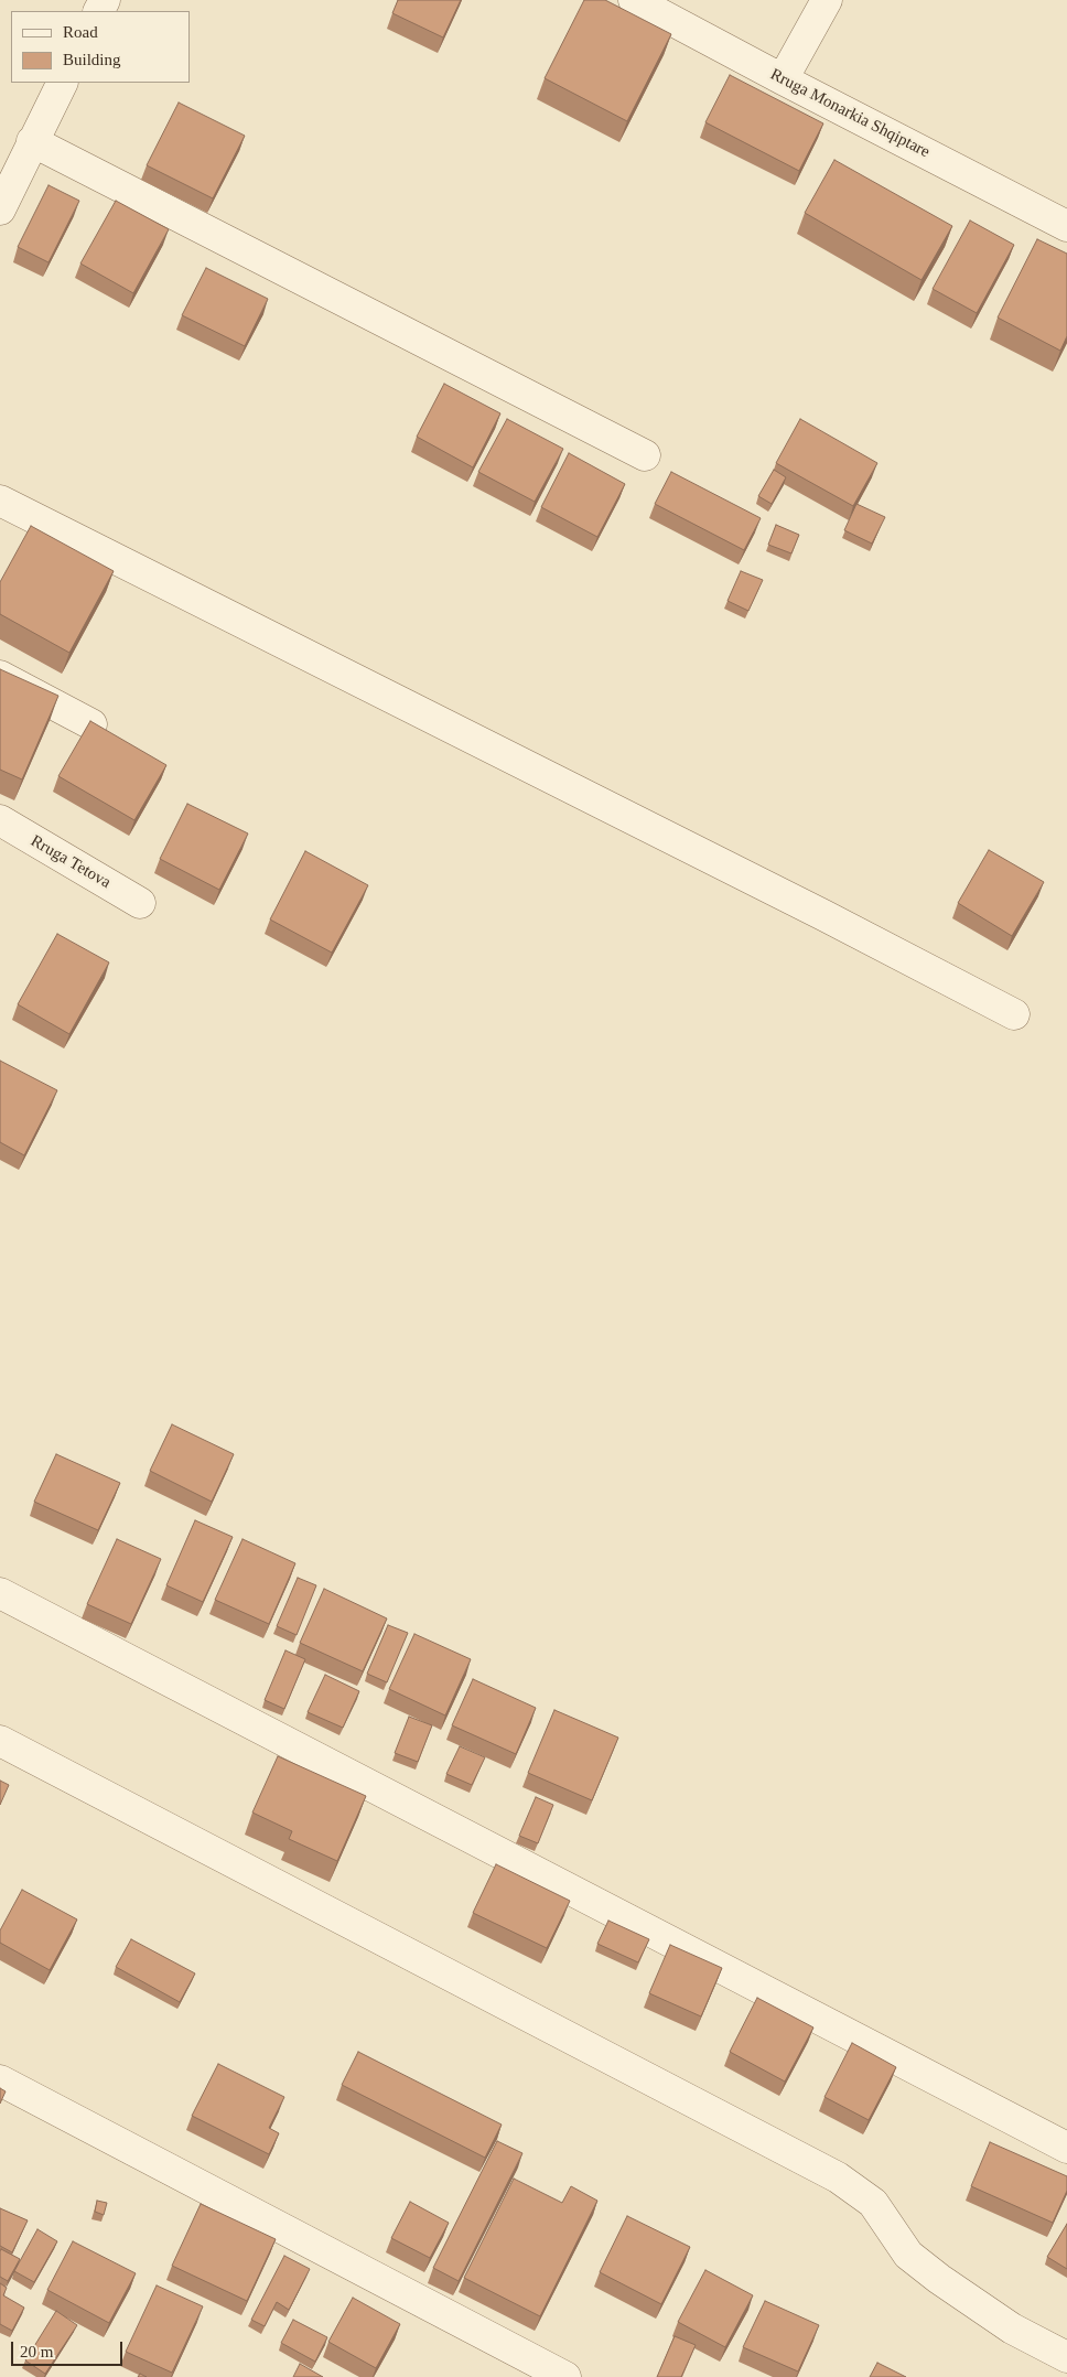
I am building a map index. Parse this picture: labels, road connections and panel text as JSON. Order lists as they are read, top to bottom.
{
  "streets": {
    "street": ["Rruga Monarkia Shqiptare", "Rruga Tetova"]
  },
  "legend": ["Road", "Building"],
  "scale_bar": "20 m"
}
